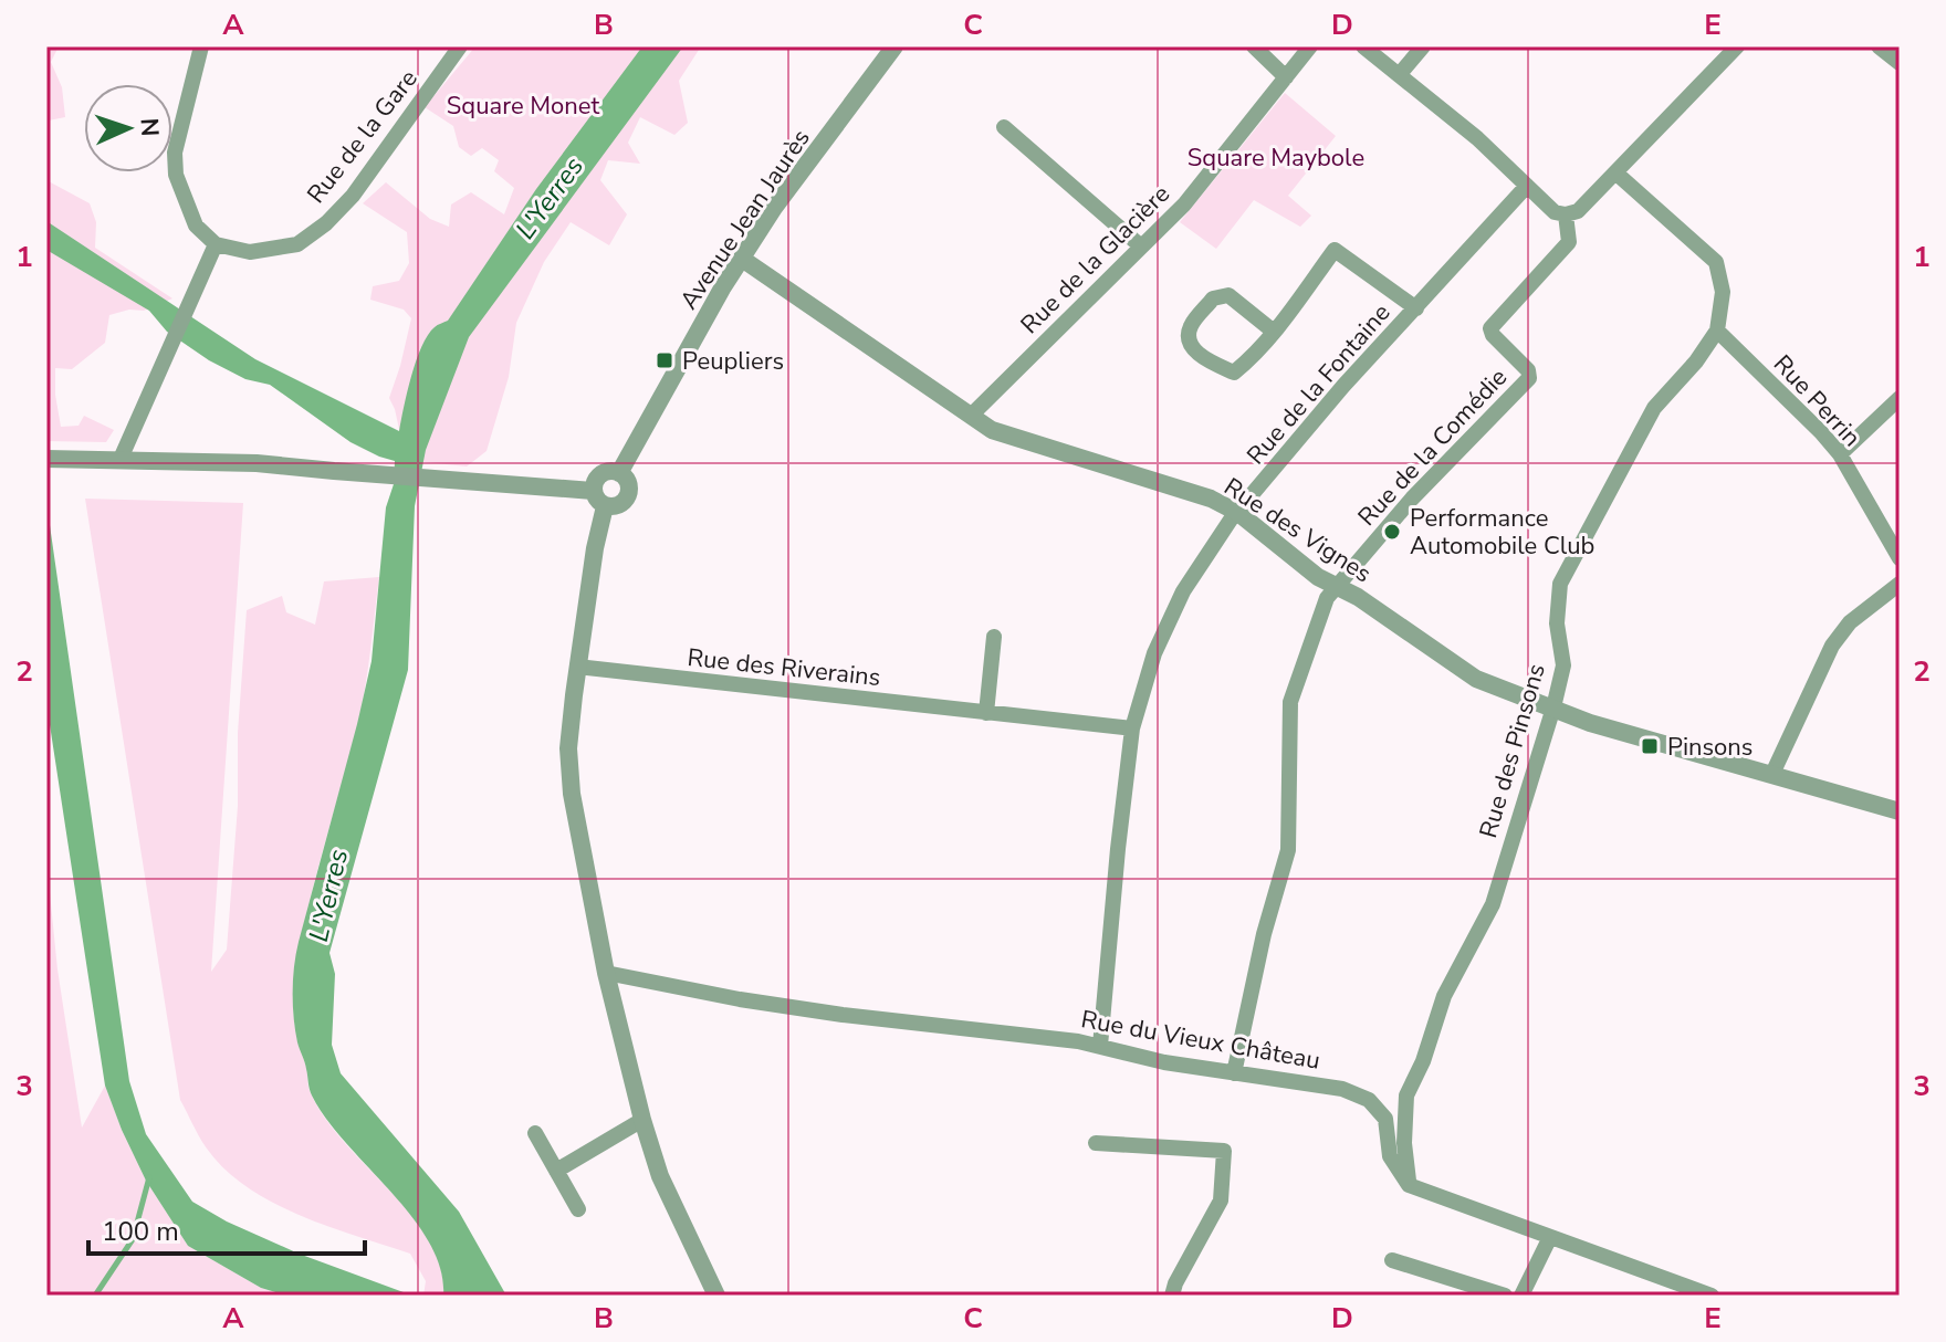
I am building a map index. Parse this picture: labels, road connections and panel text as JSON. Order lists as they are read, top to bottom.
{
  "streets": {
    "street": [
      "Rue de la Gare",
      "Avenue Jean Jaurès",
      "Rue de la Glacière",
      "Rue de la Fontaine",
      "Rue Perrin",
      "Rue de la Comédie",
      "Rue des Vignes",
      "Rue des Riverains",
      "Rue des Pinsons",
      "Rue du Vieux Château"
    ]
  },
  "crossings": [
    ["Avenue Jean Jaurès", "Rue des Vignes"],
    ["Rue de la Glacière", "Rue des Vignes"],
    ["Rue de la Fontaine", "Rue des Vignes"],
    ["Rue de la Fontaine", "Rue des Riverains"],
    ["Rue de la Fontaine", "Rue du Vieux Château"],
    ["Rue Perrin", "Rue des Pinsons"],
    ["Rue de la Comédie", "Rue des Vignes"],
    ["Rue des Vignes", "Rue des Pinsons"],
    ["Rue des Pinsons", "Rue du Vieux Château"]
  ],
  "water": ["L'Yerres"],
  "parks": ["Square Monet", "Square Maybole"],
  "places": {
    "transit": ["Peupliers", "Pinsons"],
    "other": ["Performance Automobile Club"]
  },
  "scale_bar": "100 m",
  "north": "right",
  "grid": {
    "columns": [
      "A",
      "B",
      "C",
      "D",
      "E"
    ],
    "rows": ["1", "2", "3"]
  }
}
